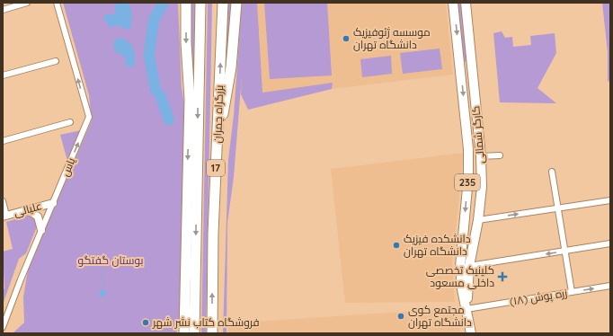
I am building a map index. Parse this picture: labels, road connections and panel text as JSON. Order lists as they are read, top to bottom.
{
  "streets": {
    "highway": ["بزرگراه چمران", "17"],
    "main road": ["کارگر شمالی", "235"],
    "street": ["یاس", "علیالی", "زره پوش (۱۸)"]
  },
  "crossings": [
    ["کارگر شمالی", "زره پوش (۱۸)"],
    ["یاس", "علیالی"]
  ],
  "one_way": ["یاس"],
  "parks": ["بوستان گفتگو"],
  "places": {
    "other": [
      "موسسه ژئوفیزیک دانشگاه تهران",
      "دانشکده فیزیک دانشگاه تهران",
      "مجتمع کوی دانشگاه تهران",
      "فروشگاه کتاب نشر شهر"
    ],
    "health": ["کلینیک تخصصی داخلی مسعود"]
  }
}
